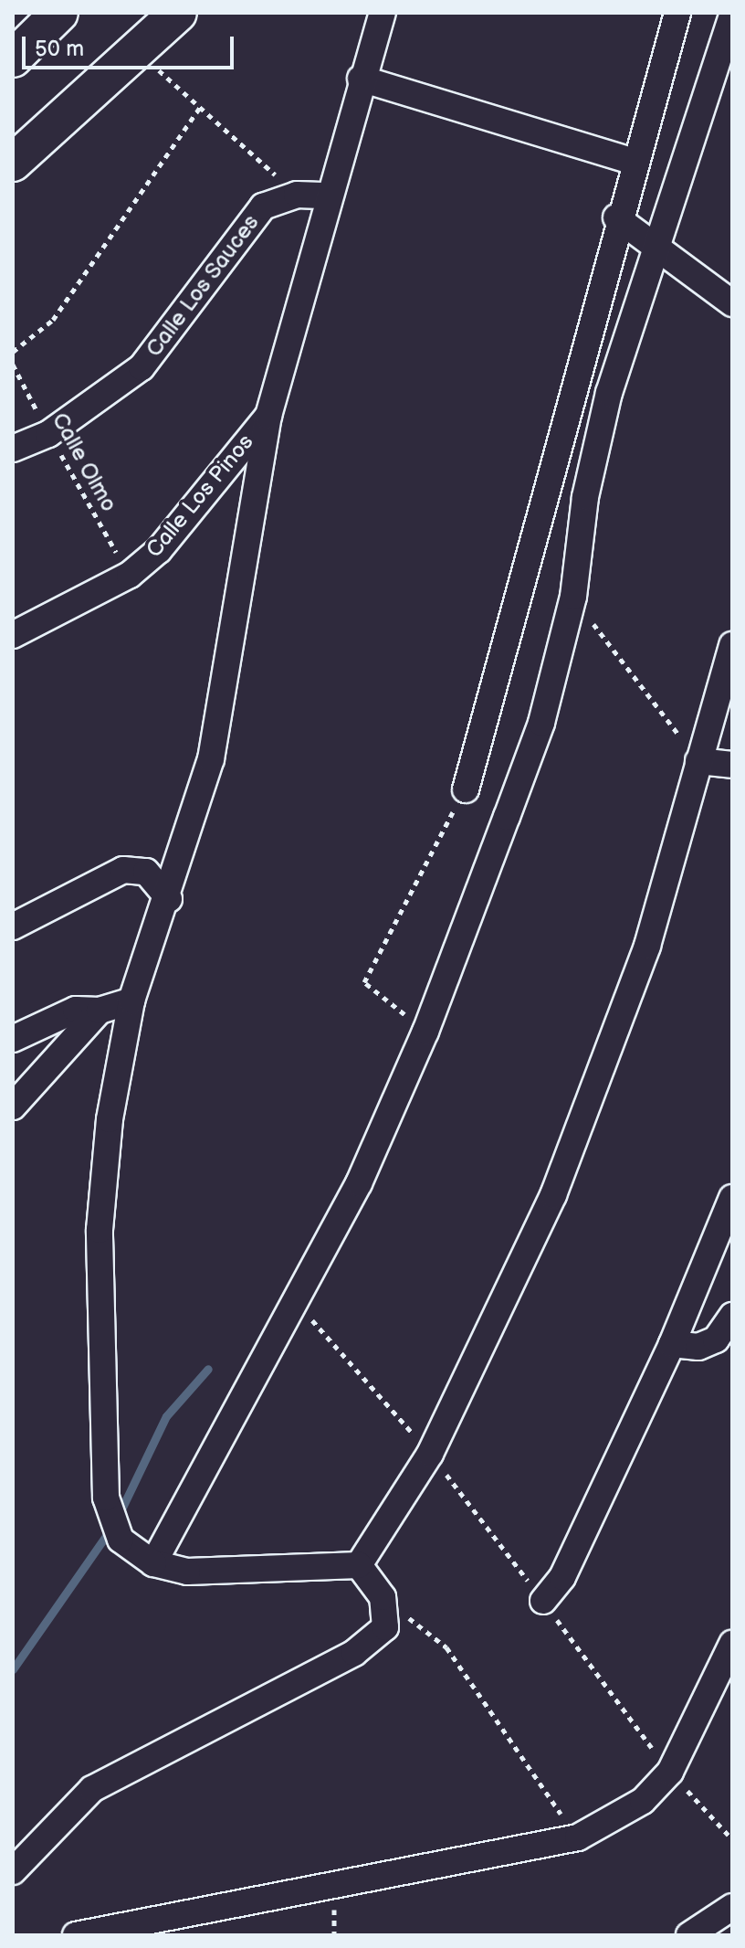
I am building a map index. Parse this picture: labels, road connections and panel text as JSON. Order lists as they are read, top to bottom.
{
  "streets": {
    "street": ["Calle Los Sauces", "Calle Los Pinos"],
    "path": ["Calle Olmo"]
  },
  "crossings": [
    ["Calle Los Sauces", "Calle Olmo"],
    ["Calle Olmo", "Calle Los Pinos"]
  ],
  "scale_bar": "50 m"
}
